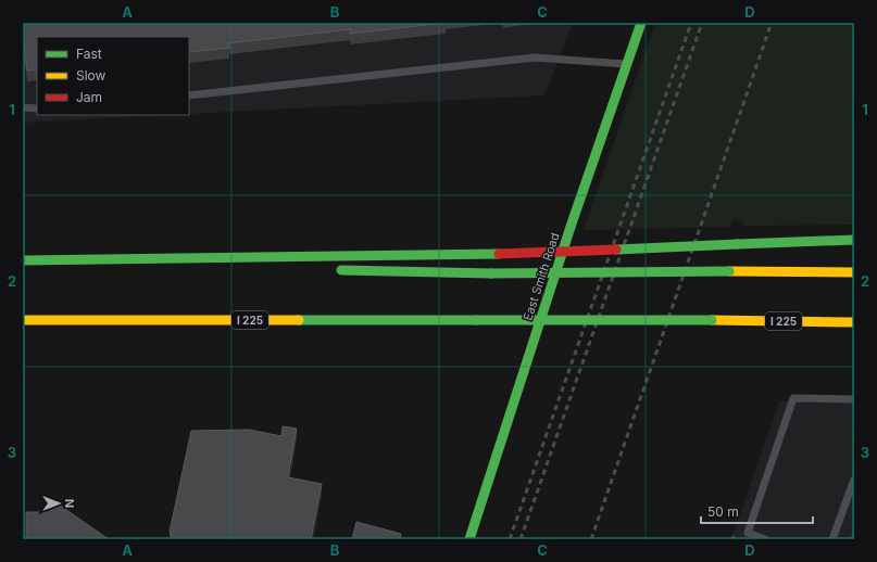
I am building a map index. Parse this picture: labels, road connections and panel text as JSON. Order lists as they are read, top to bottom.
{
  "streets": {
    "main road": ["East Smith Road", "I 225"]
  },
  "legend": ["Fast", "Slow", "Jam"],
  "scale_bar": "50 m",
  "north": "right",
  "grid": {
    "columns": [
      "A",
      "B",
      "C",
      "D"
    ],
    "rows": ["1", "2", "3"]
  }
}
